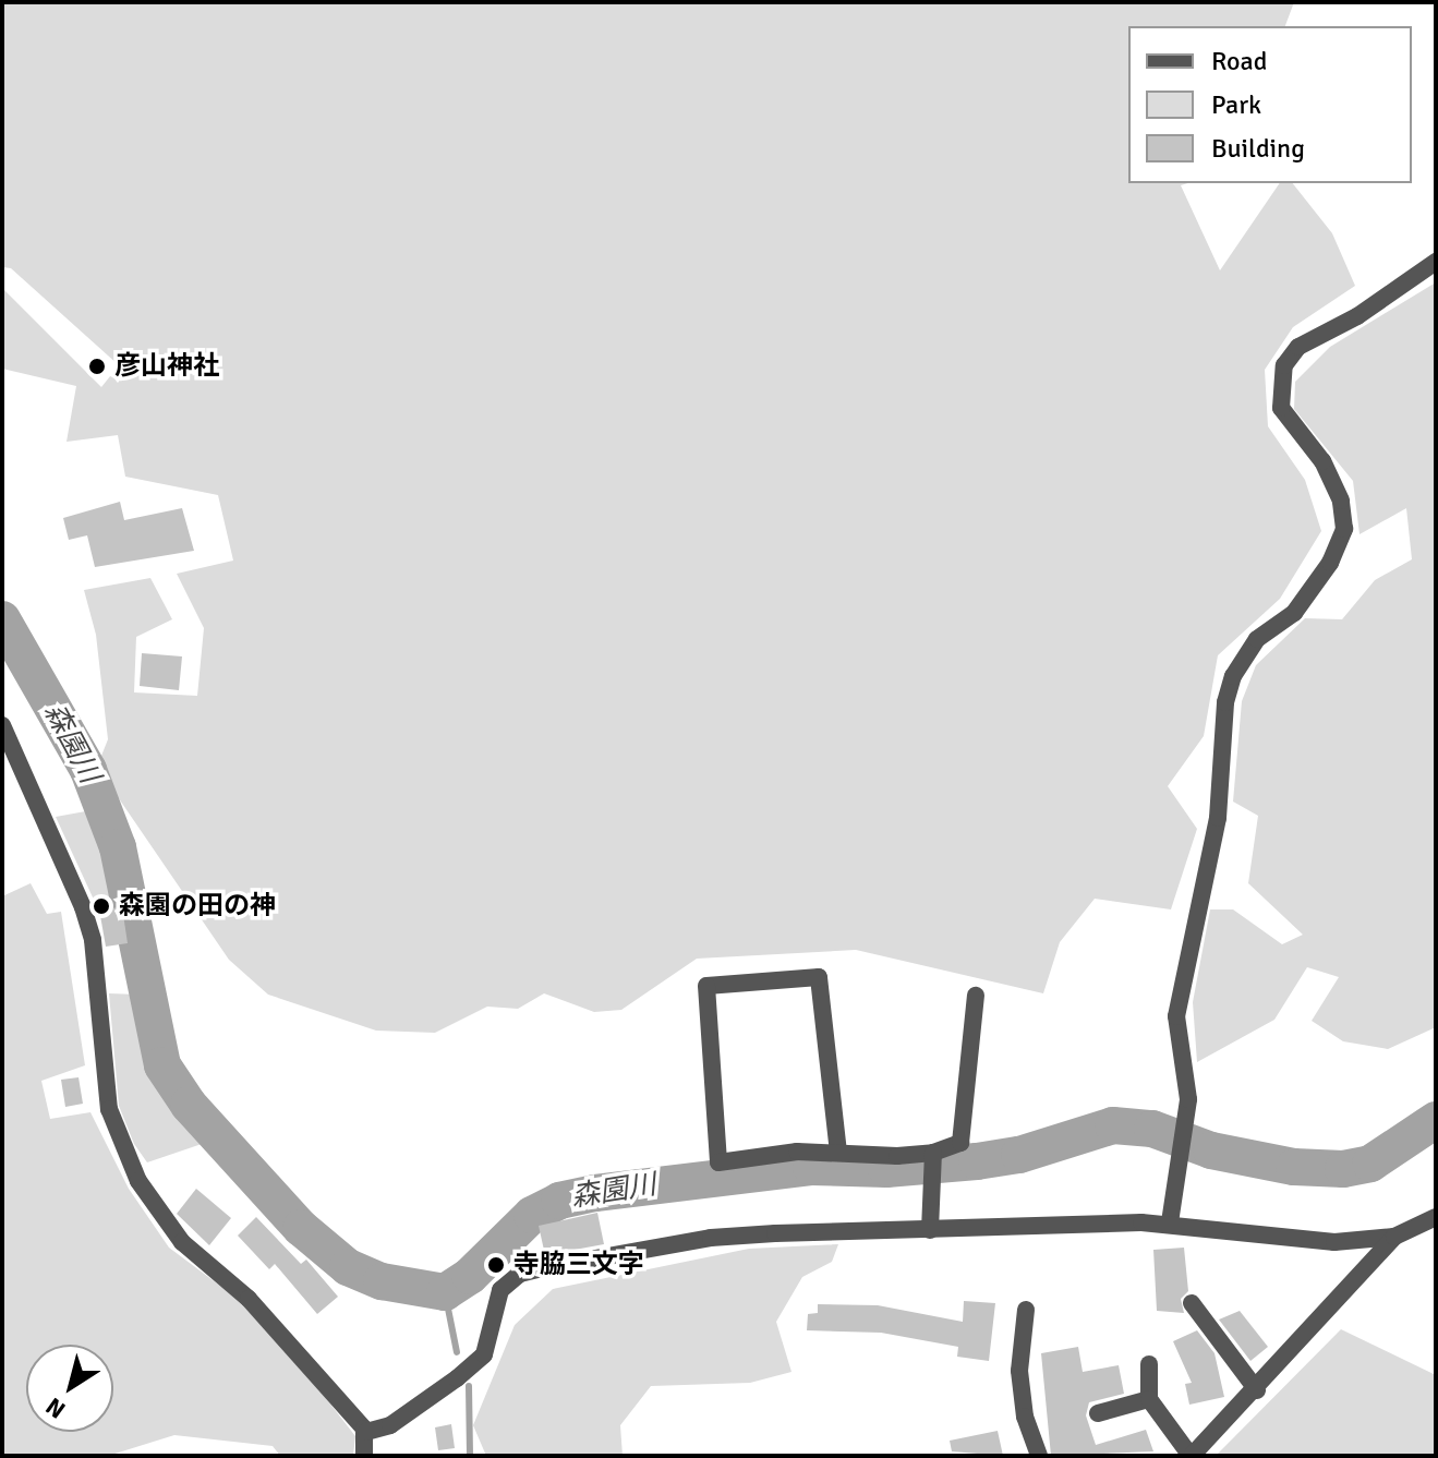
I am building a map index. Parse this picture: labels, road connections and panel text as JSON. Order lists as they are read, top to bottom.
{
  "water": ["森園川"],
  "places": ["彦山神社", "森園の田の神", "寺脇三文字"],
  "legend": ["Road", "Park", "Building"],
  "north": "bottom left"
}
